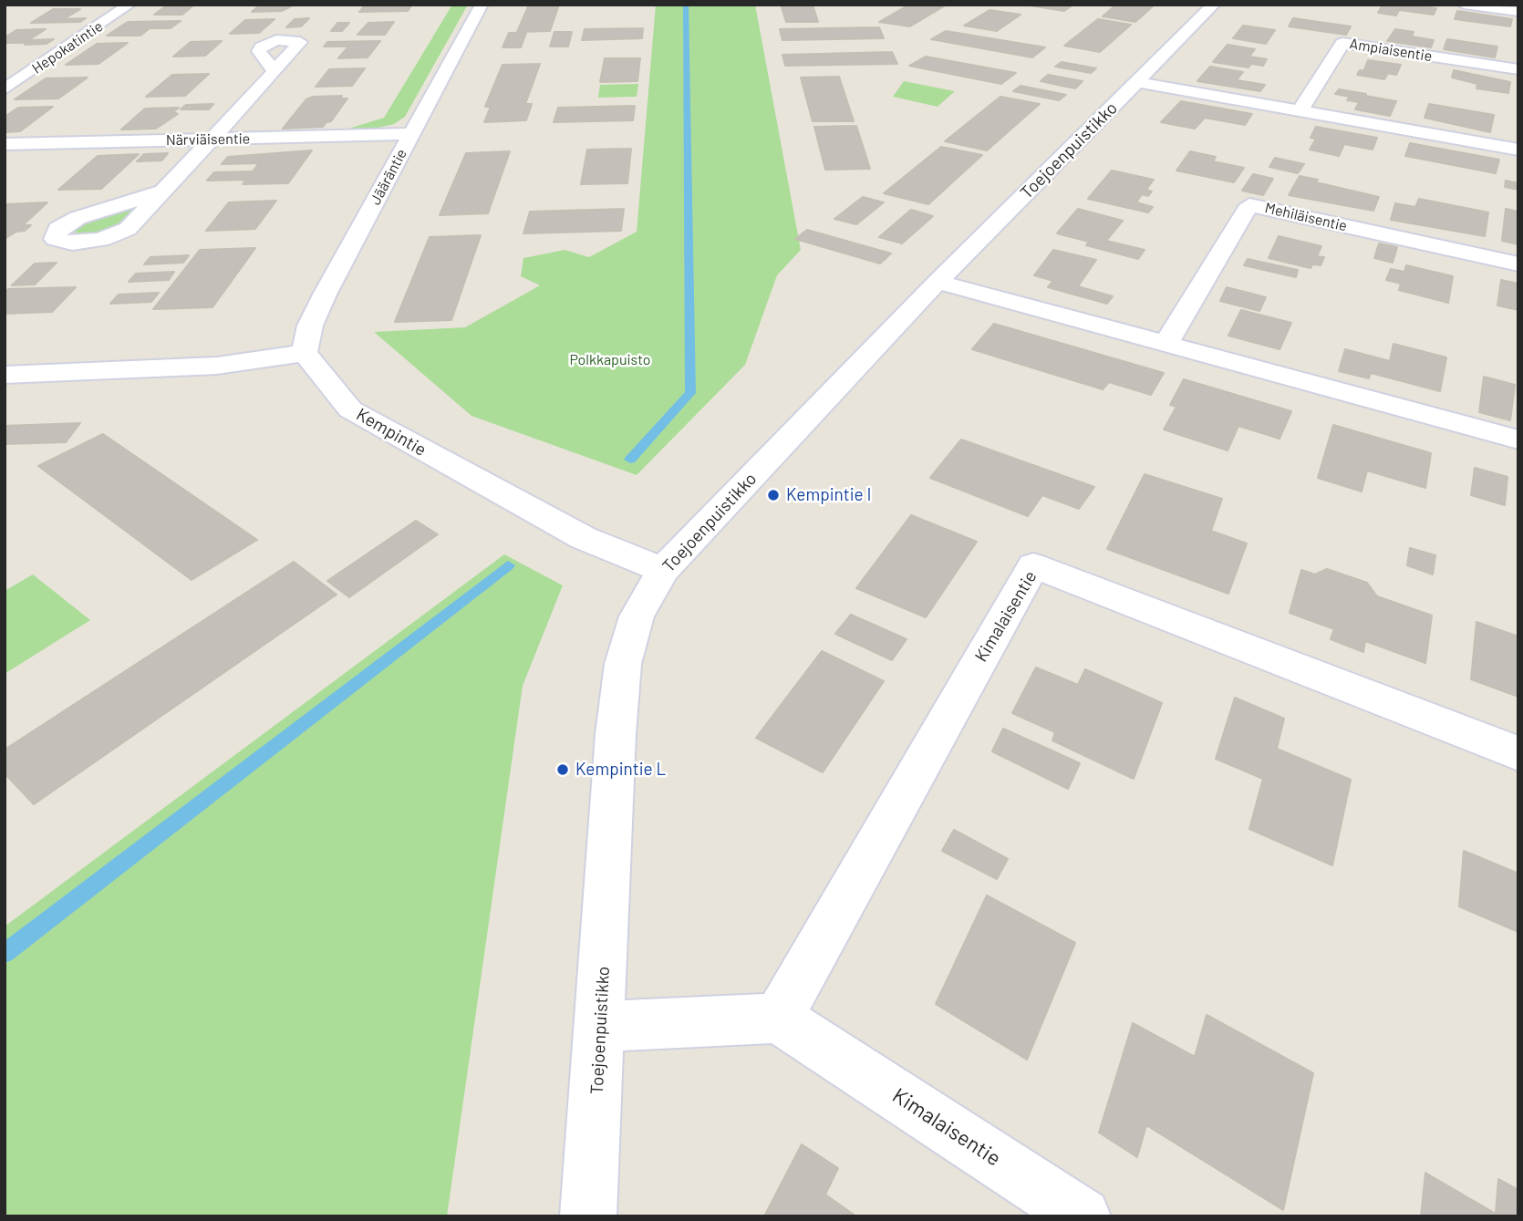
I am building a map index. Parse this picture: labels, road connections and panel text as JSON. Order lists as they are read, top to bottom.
{
  "streets": {
    "street": [
      "Hepokatintie",
      "Ampiaisentie",
      "Närviäisentie",
      "Toejoenpuistikko",
      "Jääräntie",
      "Mehiläisentie",
      "Kempintie",
      "Kimalaisentie"
    ]
  },
  "crossings": [
    ["Närviäisentie", "Jääräntie"],
    ["Toejoenpuistikko", "Kempintie"],
    ["Jääräntie", "Kempintie"]
  ],
  "parks": ["Polkkapuisto"],
  "places": ["Kempintie I", "Kempintie L"]
}
